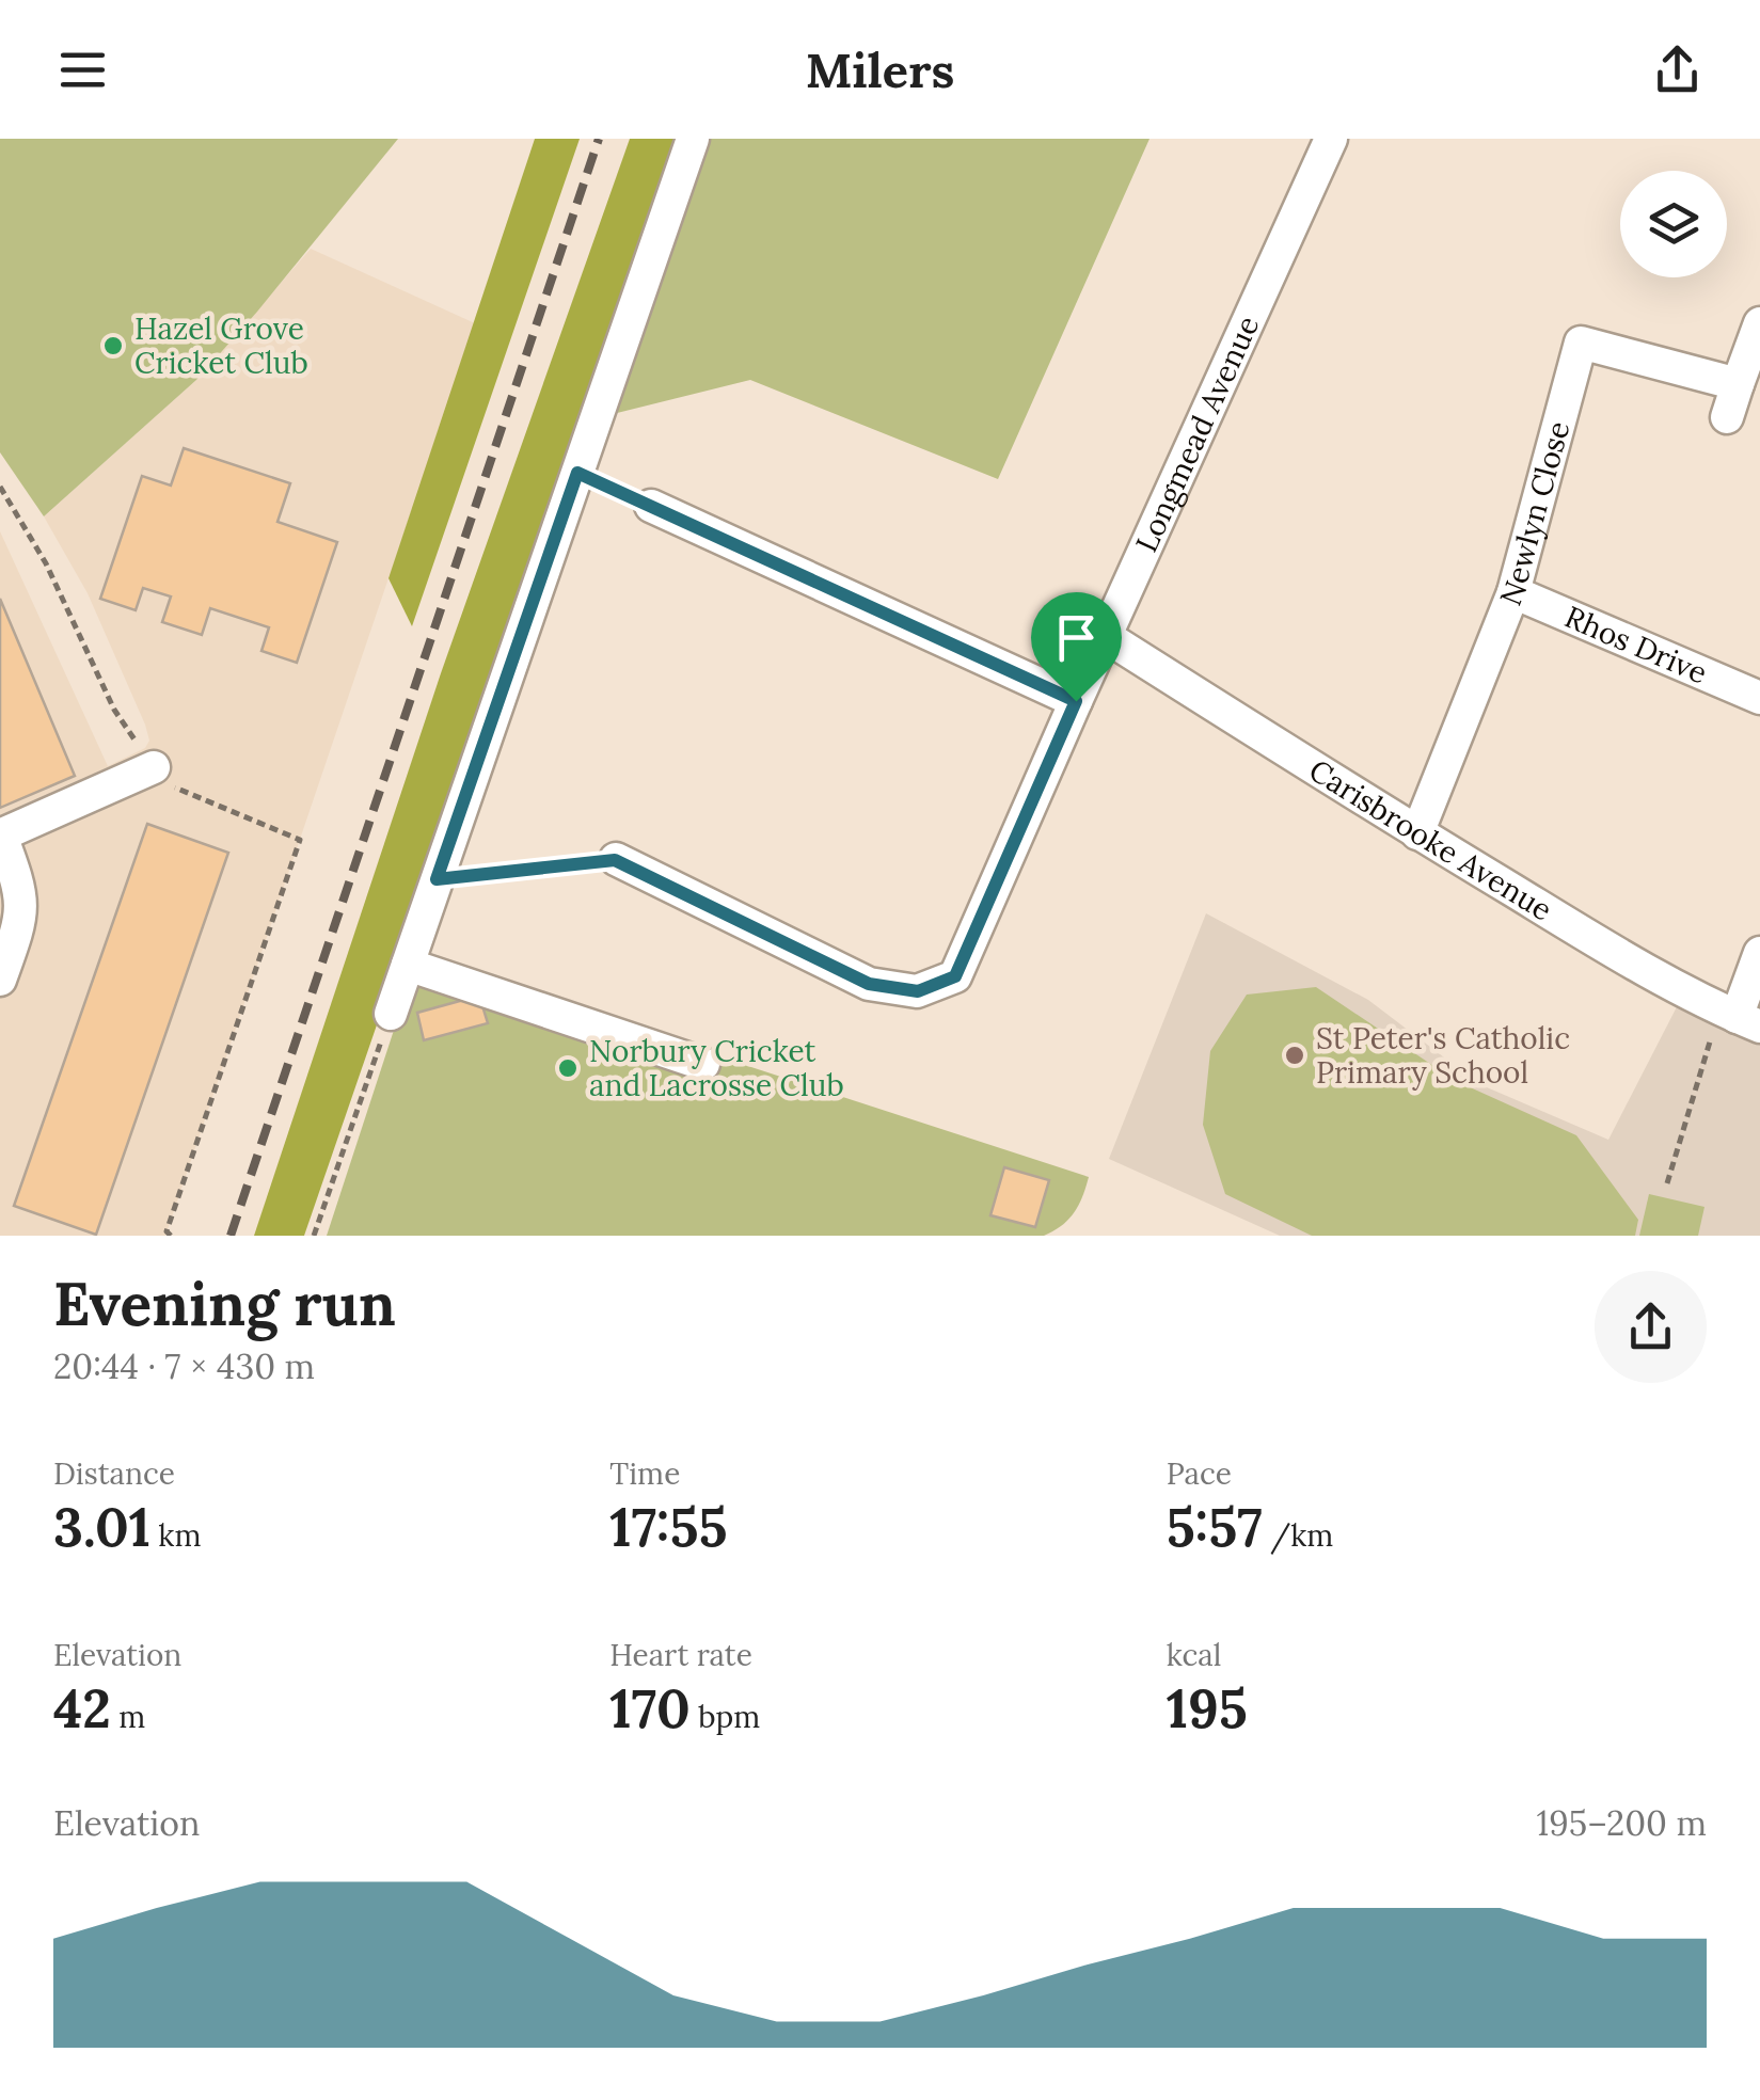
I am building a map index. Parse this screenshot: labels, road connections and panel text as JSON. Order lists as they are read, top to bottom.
{
  "streets": {
    "street": [
      "Longmead Avenue",
      "Newlyn Close",
      "Rhos Drive",
      "Carisbrooke Avenue"
    ]
  },
  "crossings": [
    ["Longmead Avenue", "Carisbrooke Avenue"],
    ["Newlyn Close", "Rhos Drive"],
    ["Newlyn Close", "Carisbrooke Avenue"]
  ],
  "places": ["Hazel Grove Cricket Club", "St Peter's Catholic Primary School", "Norbury Cricket and Lacrosse Club"],
  "page": {
    "header": "Milers",
    "heading": ["Evening run", "20:44 · 7 × 430 m"],
    "stats": [
      ["Distance", "3.01 km"],
      ["Time", "17:55"],
      ["Pace", "5:57 /km"],
      ["Elevation", "42 m"],
      ["Heart rate", "170 bpm"],
      ["kcal", "195"]
    ],
    "chart": ["Elevation", "195–200 m"]
  }
}
